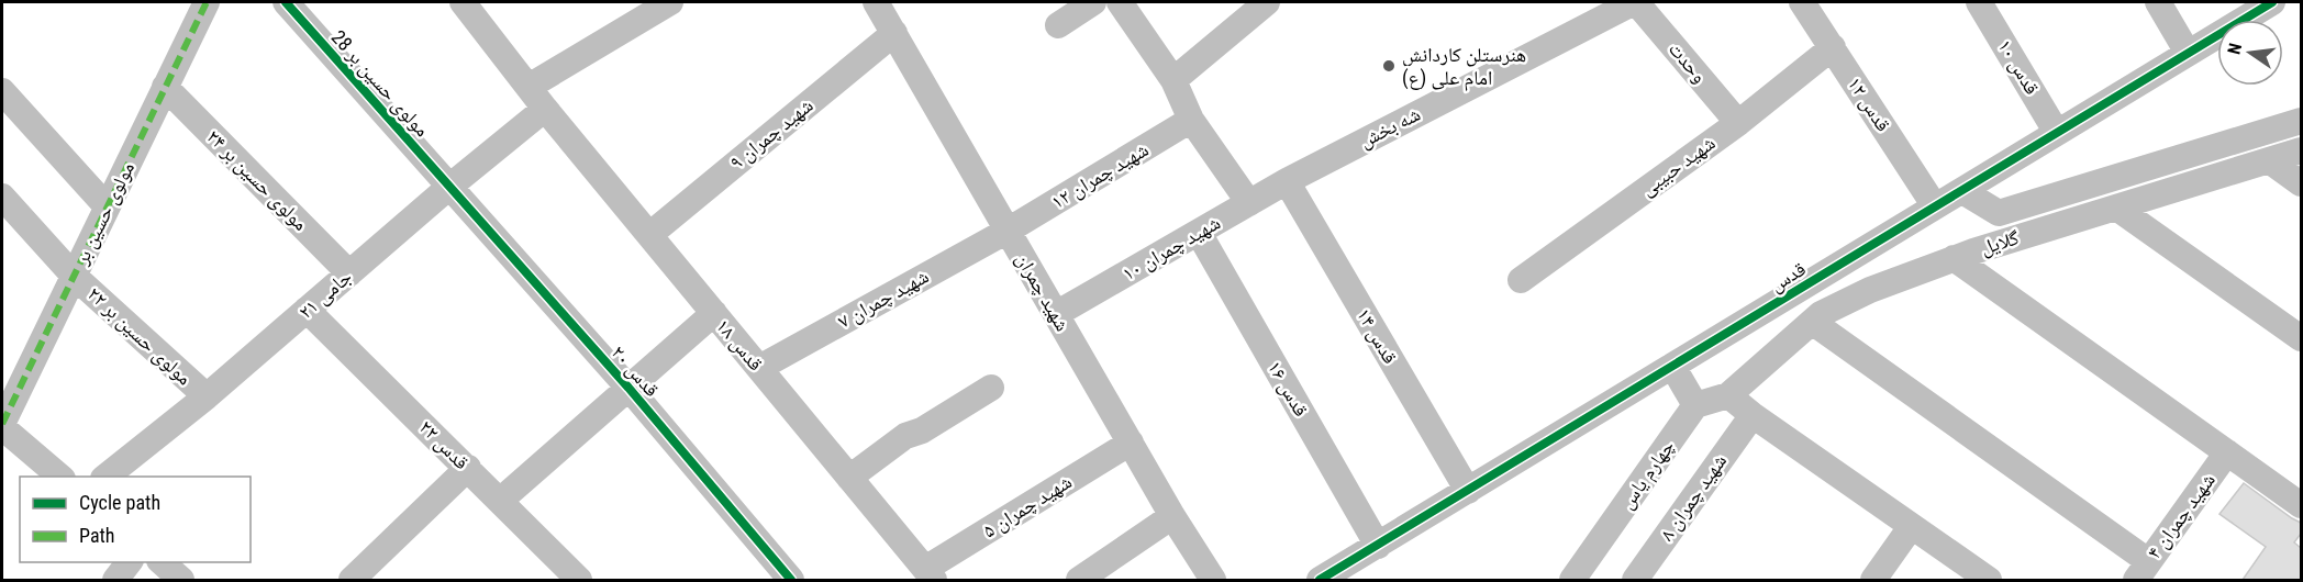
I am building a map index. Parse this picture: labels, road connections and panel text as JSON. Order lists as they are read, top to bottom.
{
  "streets": {
    "street": [
      "وحدت",
      "قدس ۱۰",
      "مولوی حسین بر 28",
      "قدس ۱۲",
      "شه بخش",
      "شهید چمران ۹",
      "شهید حبیبی",
      "شهید چمران ۱۲",
      "مولوی حسین بر ۲۴",
      "مولوی حسین بر",
      "گلایل",
      "شهید چمران ۱۰",
      "قدس",
      "شهید چمران",
      "جامی ۲۱",
      "شهید چمران ۷",
      "مولوی حسین بر ۲۲",
      "قدس ۱۴",
      "قدس ۱۸",
      "قدس ۲۰",
      "قدس ۱۶",
      "قدس ۲۲",
      "چهارم یاس",
      "شهید چمران ۸",
      "شهید چمران ۵",
      "شهید چمران ۴"
    ]
  },
  "crossings": [
    ["وحدت", "شه بخش"],
    ["وحدت", "شهید حبیبی"],
    ["قدس ۱۰", "قدس"],
    ["مولوی حسین بر 28", "جامی ۲۱"],
    ["مولوی حسین بر 28", "قدس ۲۰"],
    ["قدس ۱۲", "شهید حبیبی"],
    ["قدس ۱۲", "قدس"],
    ["شه بخش", "شهید چمران ۱۰"],
    ["شه بخش", "قدس ۱۴"],
    ["شهید چمران ۹", "شهید چمران"],
    ["شهید چمران ۹", "قدس ۱۸"],
    ["شهید چمران ۱۲", "شهید چمران"],
    ["شهید چمران ۱۲", "شهید چمران ۷"],
    ["مولوی حسین بر ۲۴", "مولوی حسین بر"],
    ["مولوی حسین بر ۲۴", "جامی ۲۱"],
    ["مولوی حسین بر", "مولوی حسین بر ۲۲"],
    ["گلایل", "قدس"],
    ["شهید چمران ۱۰", "شهید چمران"],
    ["شهید چمران ۱۰", "قدس ۱۴"],
    ["شهید چمران ۱۰", "قدس ۱۶"],
    ["قدس", "قدس ۱۴"],
    ["قدس", "قدس ۱۶"],
    ["شهید چمران", "شهید چمران ۷"],
    ["شهید چمران", "شهید چمران ۵"],
    ["جامی ۲۱", "مولوی حسین بر ۲۲"],
    ["جامی ۲۱", "قدس ۱۸"],
    ["جامی ۲۱", "قدس ۲۰"],
    ["جامی ۲۱", "قدس ۲۲"],
    ["شهید چمران ۷", "قدس ۱۸"],
    ["قدس ۱۸", "شهید چمران ۵"]
  ],
  "places": ["هنرستلن کاردانش امام علی (ع)"],
  "legend": ["Cycle path", "Path"],
  "north": "left"
}
